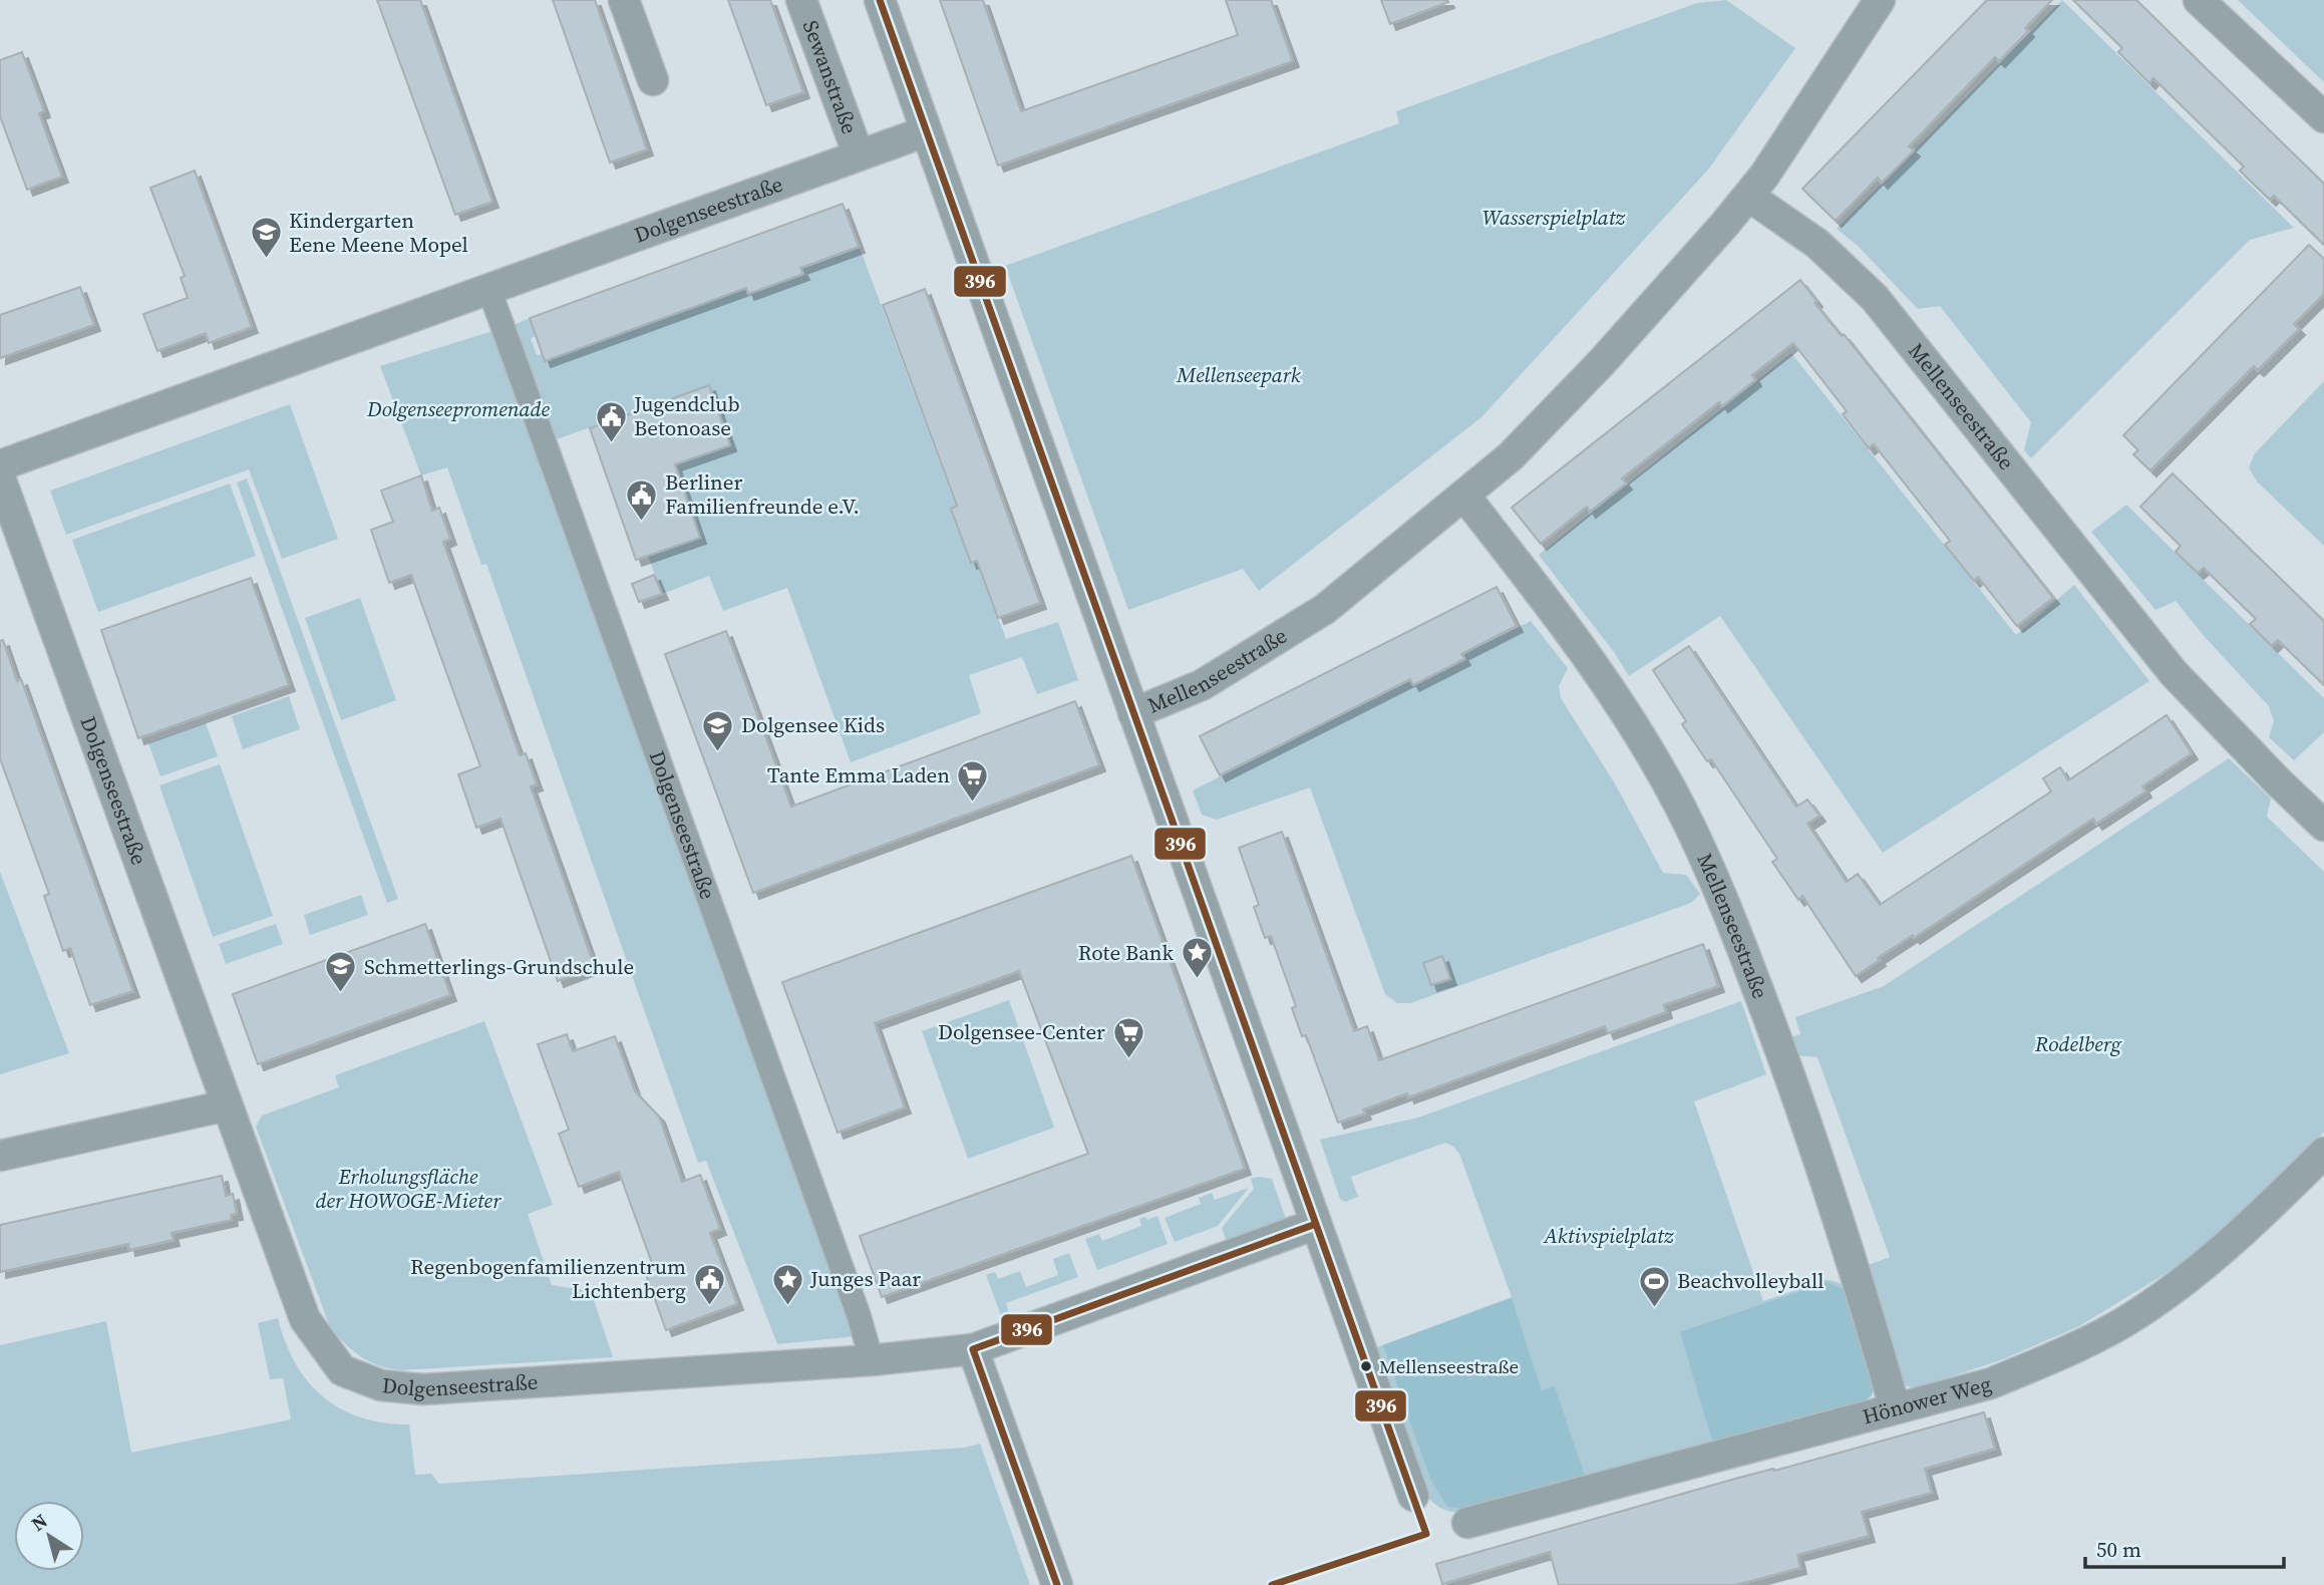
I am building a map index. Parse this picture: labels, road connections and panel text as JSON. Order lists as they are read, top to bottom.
{
  "streets": {
    "street": [
      "Sewanstraße",
      "Dolgenseestraße",
      "Mellenseestraße",
      "Hönower Weg"
    ]
  },
  "crossings": [
    ["Sewanstraße", "Dolgenseestraße"],
    ["Mellenseestraße", "Hönower Weg"]
  ],
  "parks": [
    "Wasserspielplatz",
    "Mellenseepark",
    "Dolgenseepromenade",
    "Rodelberg",
    "Erholungsfläche der HOWOGE-Mieter",
    "Aktivspielplatz"
  ],
  "places": {
    "school or university": ["Kindergarten Eene Meene Mopel", "Dolgensee Kids", "Schmetterlings-Grundschule"],
    "public building": ["Jugendclub Betonoase", "Berliner Familienfreunde e.V.", "Regenbogenfamilienzentrum Lichtenberg"],
    "supermarket": ["Tante Emma Laden", "Dolgensee-Center"],
    "place": ["Rote Bank", "Junges Paar"],
    "sports": ["Beachvolleyball"],
    "other": ["Mellenseestraße"]
  },
  "lines": ["transit line 396"],
  "scale_bar": "50 m",
  "north": "top left"
}
